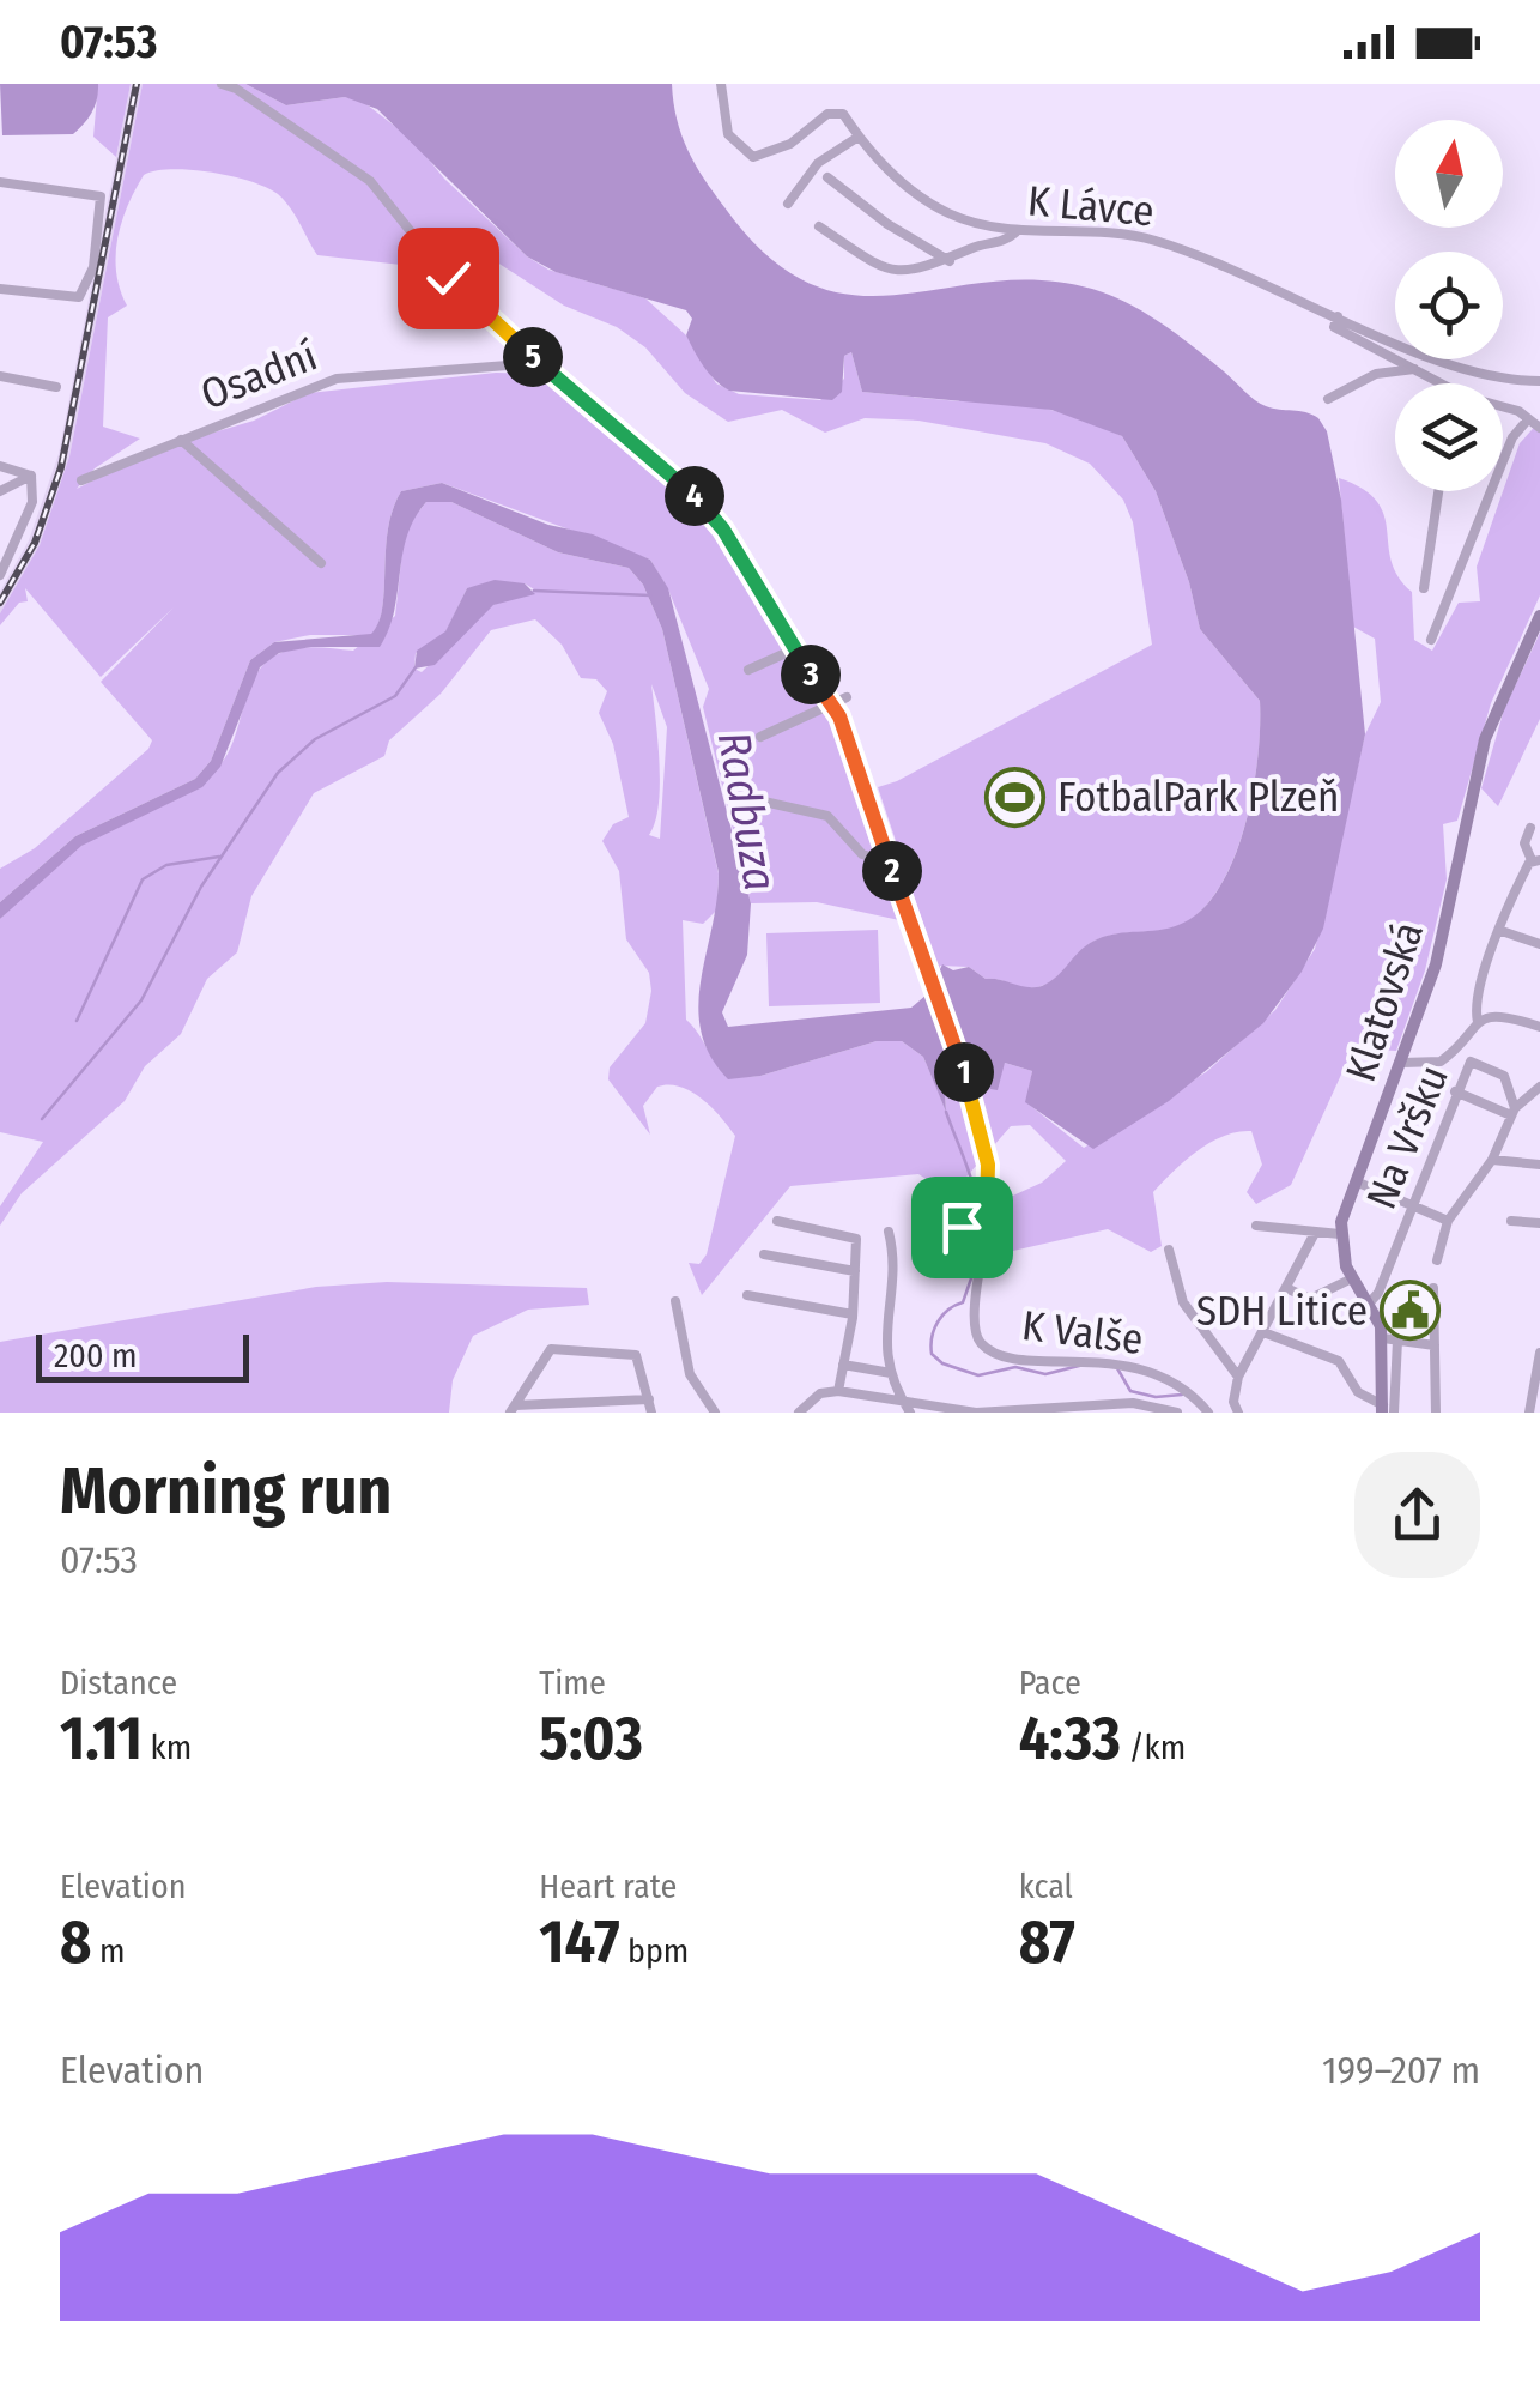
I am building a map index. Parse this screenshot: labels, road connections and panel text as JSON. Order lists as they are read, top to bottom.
{
  "streets": {
    "main road": ["Klatovská"],
    "street": [
      "K Lávce",
      "Osadní",
      "Na Vršku",
      "K Valše"
    ]
  },
  "crossings": [
    ["Osadní", "K Valše"]
  ],
  "water": ["Radbuza"],
  "places": {
    "sports": ["FotbalPark Plzeň"],
    "public building": ["SDH Litice"]
  },
  "scale_bar": "200 m",
  "north": "top",
  "page": {
    "status": "07:53",
    "pins": [
      "5",
      "4",
      "3",
      "2",
      "1"
    ],
    "scale": "200 m",
    "heading": ["Morning run", "07:53"],
    "stats": [
      ["Distance", "1.11 km"],
      ["Time", "5:03"],
      ["Pace", "4:33 /km"],
      ["Elevation", "8 m"],
      ["Heart rate", "147 bpm"],
      ["kcal", "87"]
    ],
    "chart": ["Elevation", "199–207 m"]
  }
}
